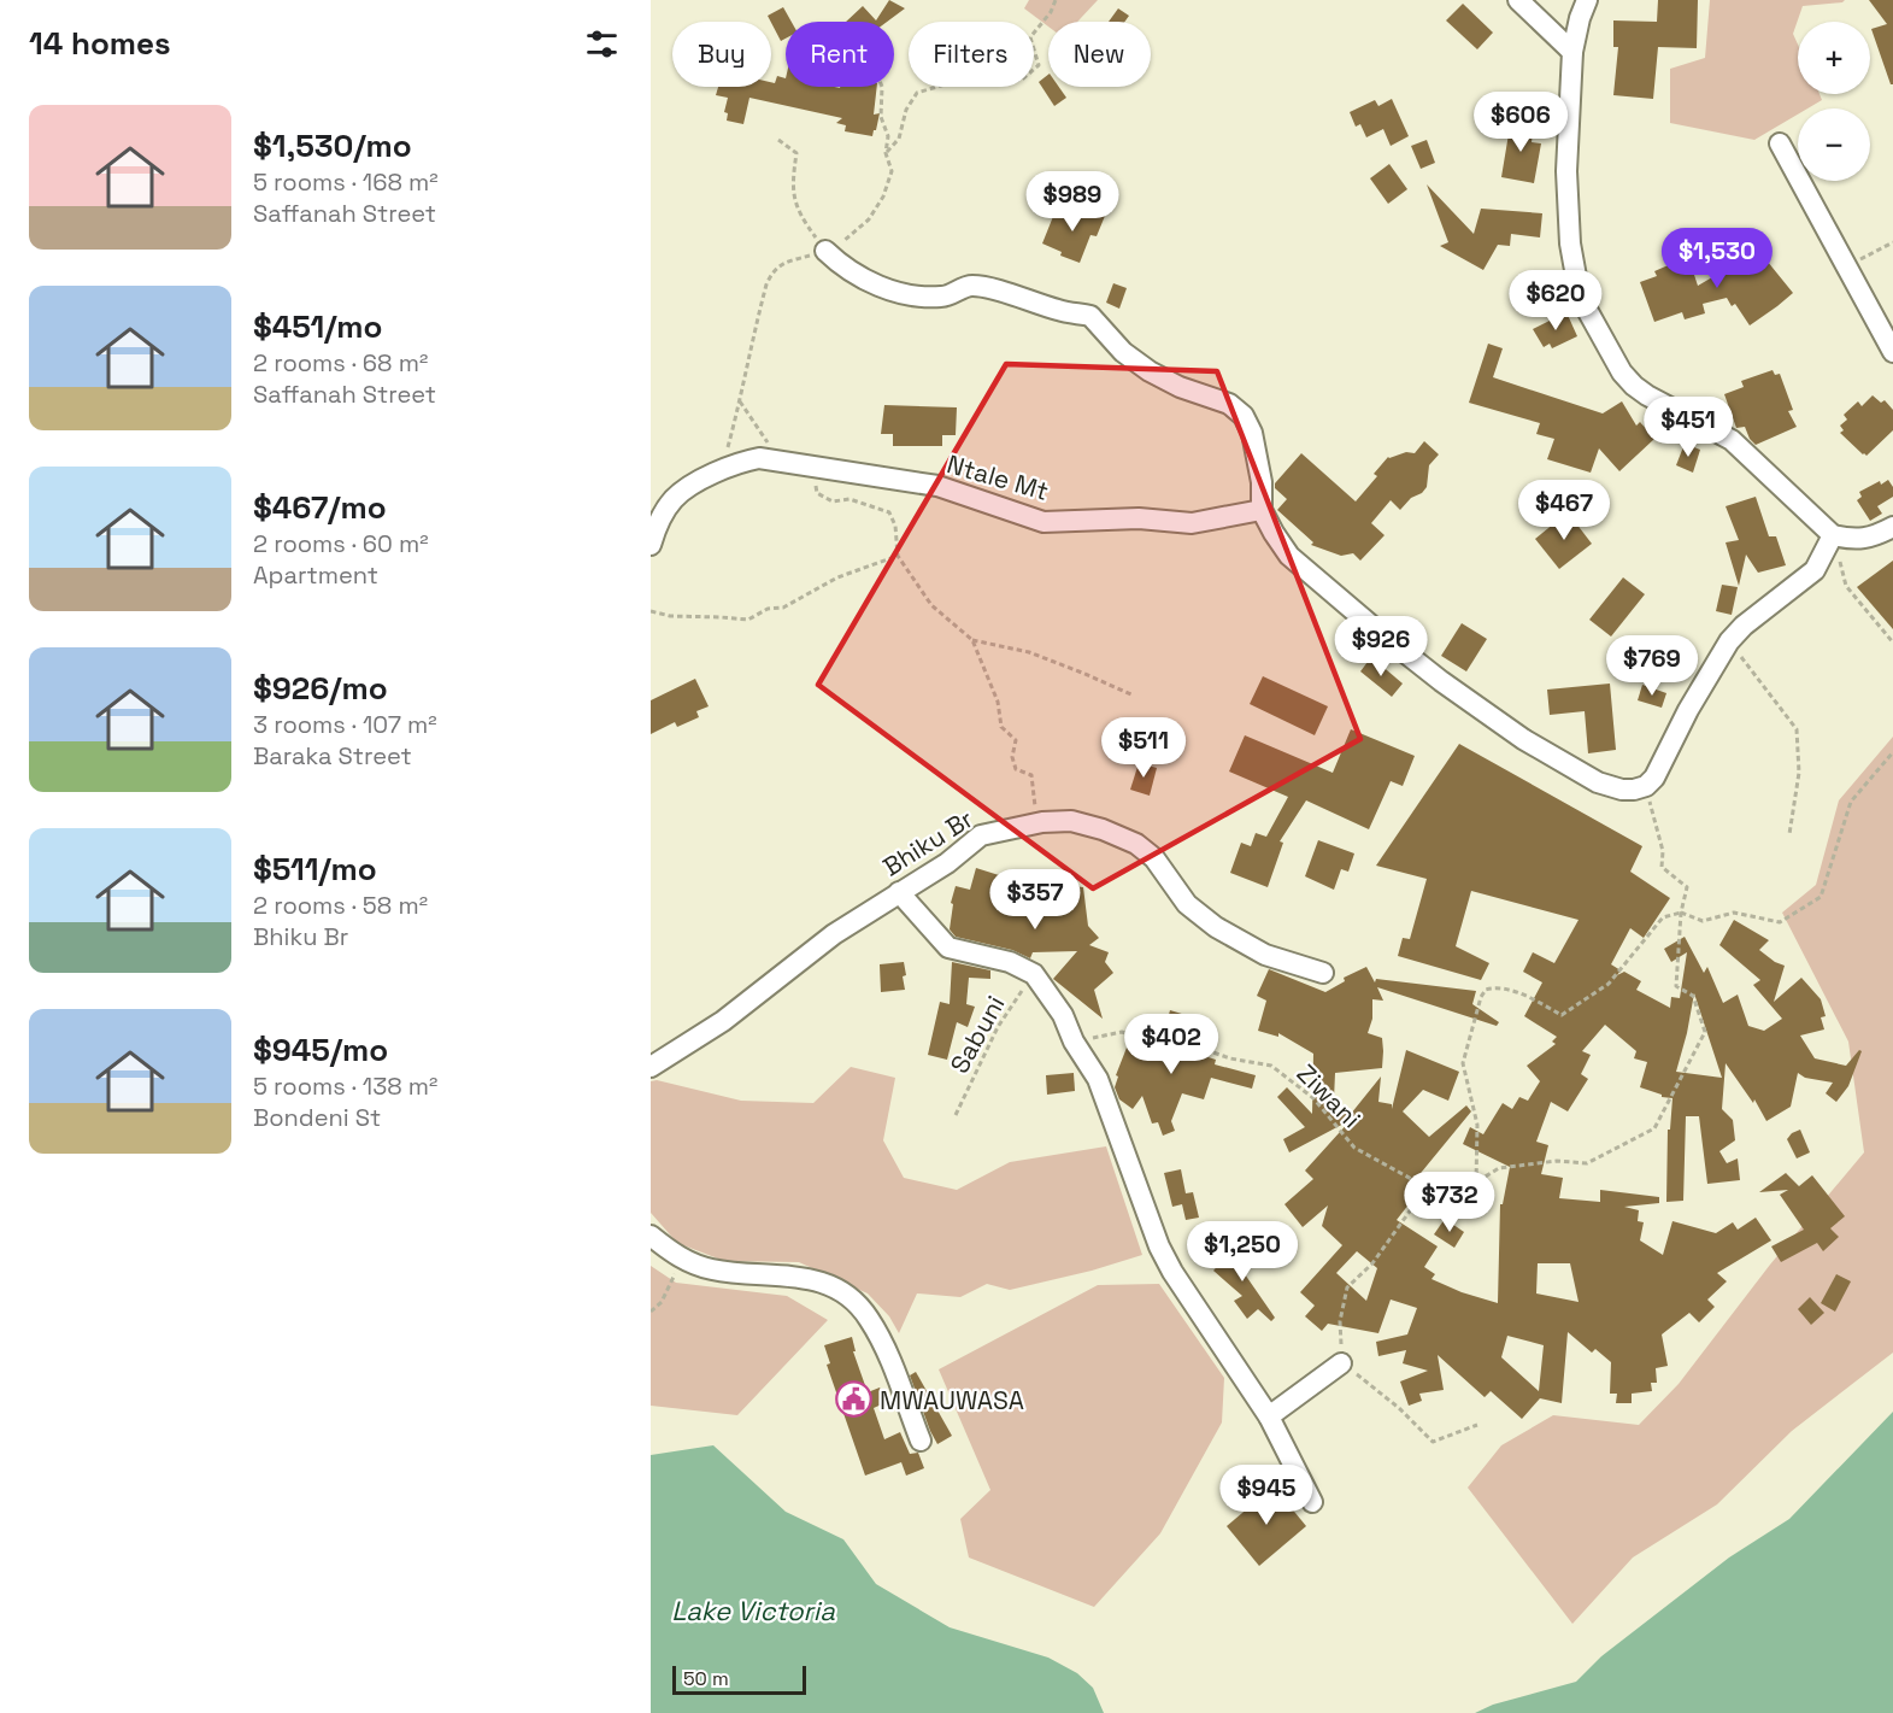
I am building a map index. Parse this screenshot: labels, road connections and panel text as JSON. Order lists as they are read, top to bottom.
{
  "streets": {
    "street": ["Ntale Mt", "Bhiku Br"],
    "path": ["Sabuni", "Ziwani"]
  },
  "water": ["Lake Victoria"],
  "places": {
    "public building": ["MWAUWASA"]
  },
  "scale_bar": "50 m",
  "page": {
    "heading": "14 homes",
    "map_buttons": ["+", "−"],
    "chip": [
      "Buy",
      "Rent",
      "Filters",
      "New"
    ],
    "list": [
      {
        "name": "$1,530/mo",
        "note": "5 rooms · 168 m² · Saffanah Street"
      },
      {
        "name": "$451/mo",
        "note": "2 rooms · 68 m² · Saffanah Street"
      },
      {
        "name": "$467/mo",
        "note": "2 rooms · 60 m² · Apartment"
      },
      {
        "name": "$926/mo",
        "note": "3 rooms · 107 m² · Baraka Street"
      },
      {
        "name": "$511/mo",
        "note": "2 rooms · 58 m² · Bhiku Br"
      },
      {
        "name": "$945/mo",
        "note": "5 rooms · 138 m² · Bondeni St"
      }
    ],
    "price": [
      "$606",
      "$989",
      "$1,530",
      "$620",
      "$451",
      "$467",
      "$926",
      "$769",
      "$511",
      "$357",
      "$402",
      "$732",
      "$1,250",
      "$945"
    ],
    "scale": "50 m"
  }
}
